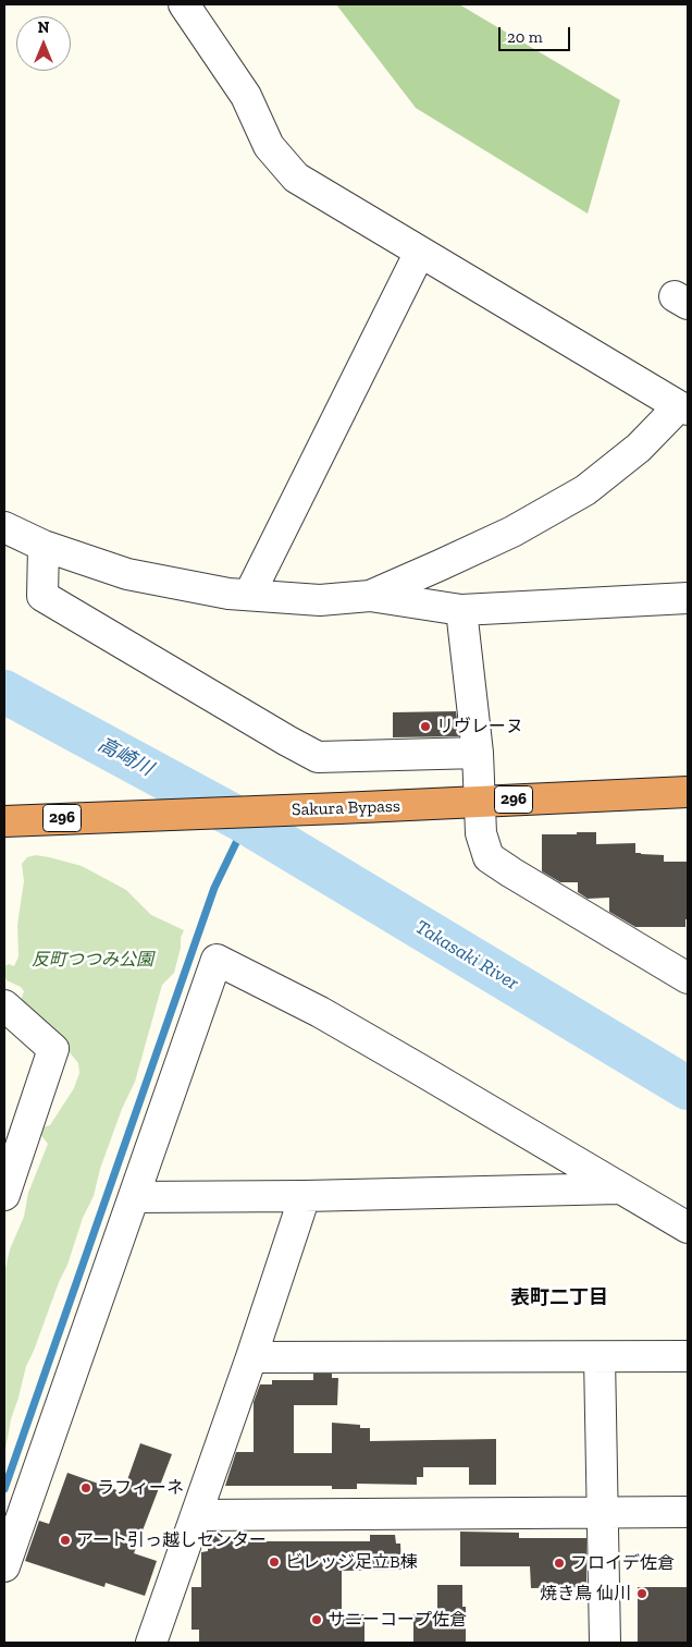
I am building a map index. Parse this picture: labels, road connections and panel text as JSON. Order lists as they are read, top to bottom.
{
  "streets": {
    "highway": ["296", "Sakura Bypass"]
  },
  "districts": ["表町二丁目"],
  "water": ["高崎川", "Takasaki River"],
  "parks": ["反町つつみ公園"],
  "places": [
    "リヴレーヌ",
    "ラフィーネ",
    "アート引っ越しセンター",
    "ビレッジ足立B棟",
    "フロイデ佐倉",
    "焼き鳥 仙川",
    "サニーコープ佐倉"
  ],
  "scale_bar": "20 m",
  "north": "top"
}
